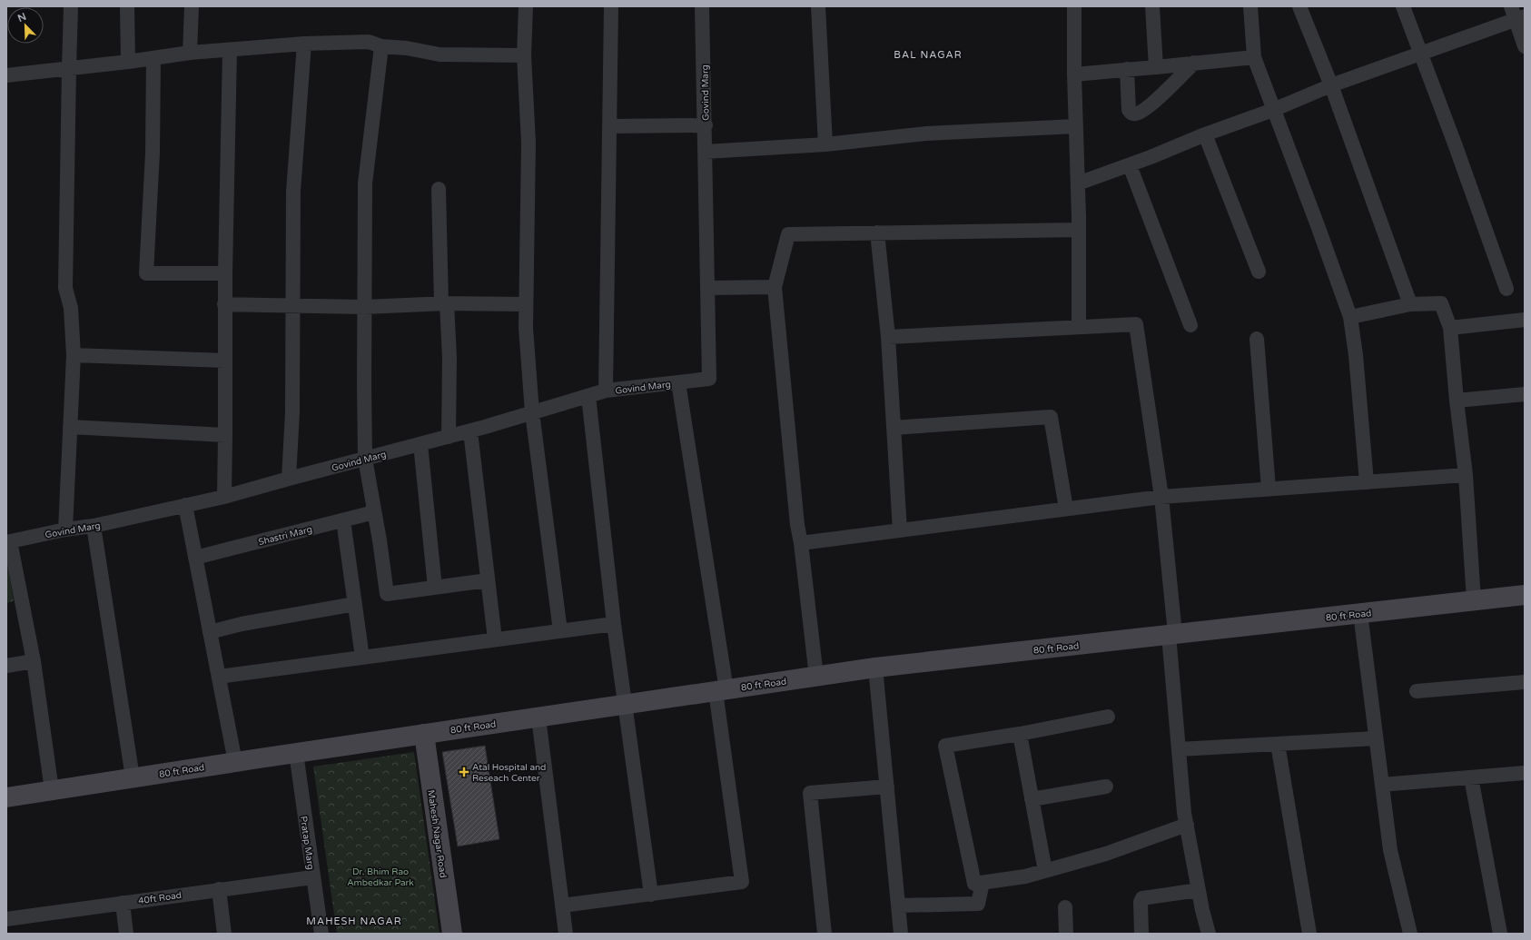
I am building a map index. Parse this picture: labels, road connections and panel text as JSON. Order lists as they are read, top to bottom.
{
  "streets": {
    "street": [
      "Govind Marg",
      "Shastri Marg",
      "80 ft Road",
      "Mahesh Nagar Road",
      "Pratap Marg",
      "40ft Road"
    ]
  },
  "crossings": [
    ["80 ft Road", "Mahesh Nagar Road"],
    ["80 ft Road", "Pratap Marg"],
    ["Pratap Marg", "40ft Road"]
  ],
  "districts": ["BAL NAGAR", "MAHESH NAGAR"],
  "parks": ["Dr. Bhim Rao Ambedkar Park"],
  "places": {
    "health": ["Atal Hospital and Reseach Center"]
  },
  "north": "top left"
}
